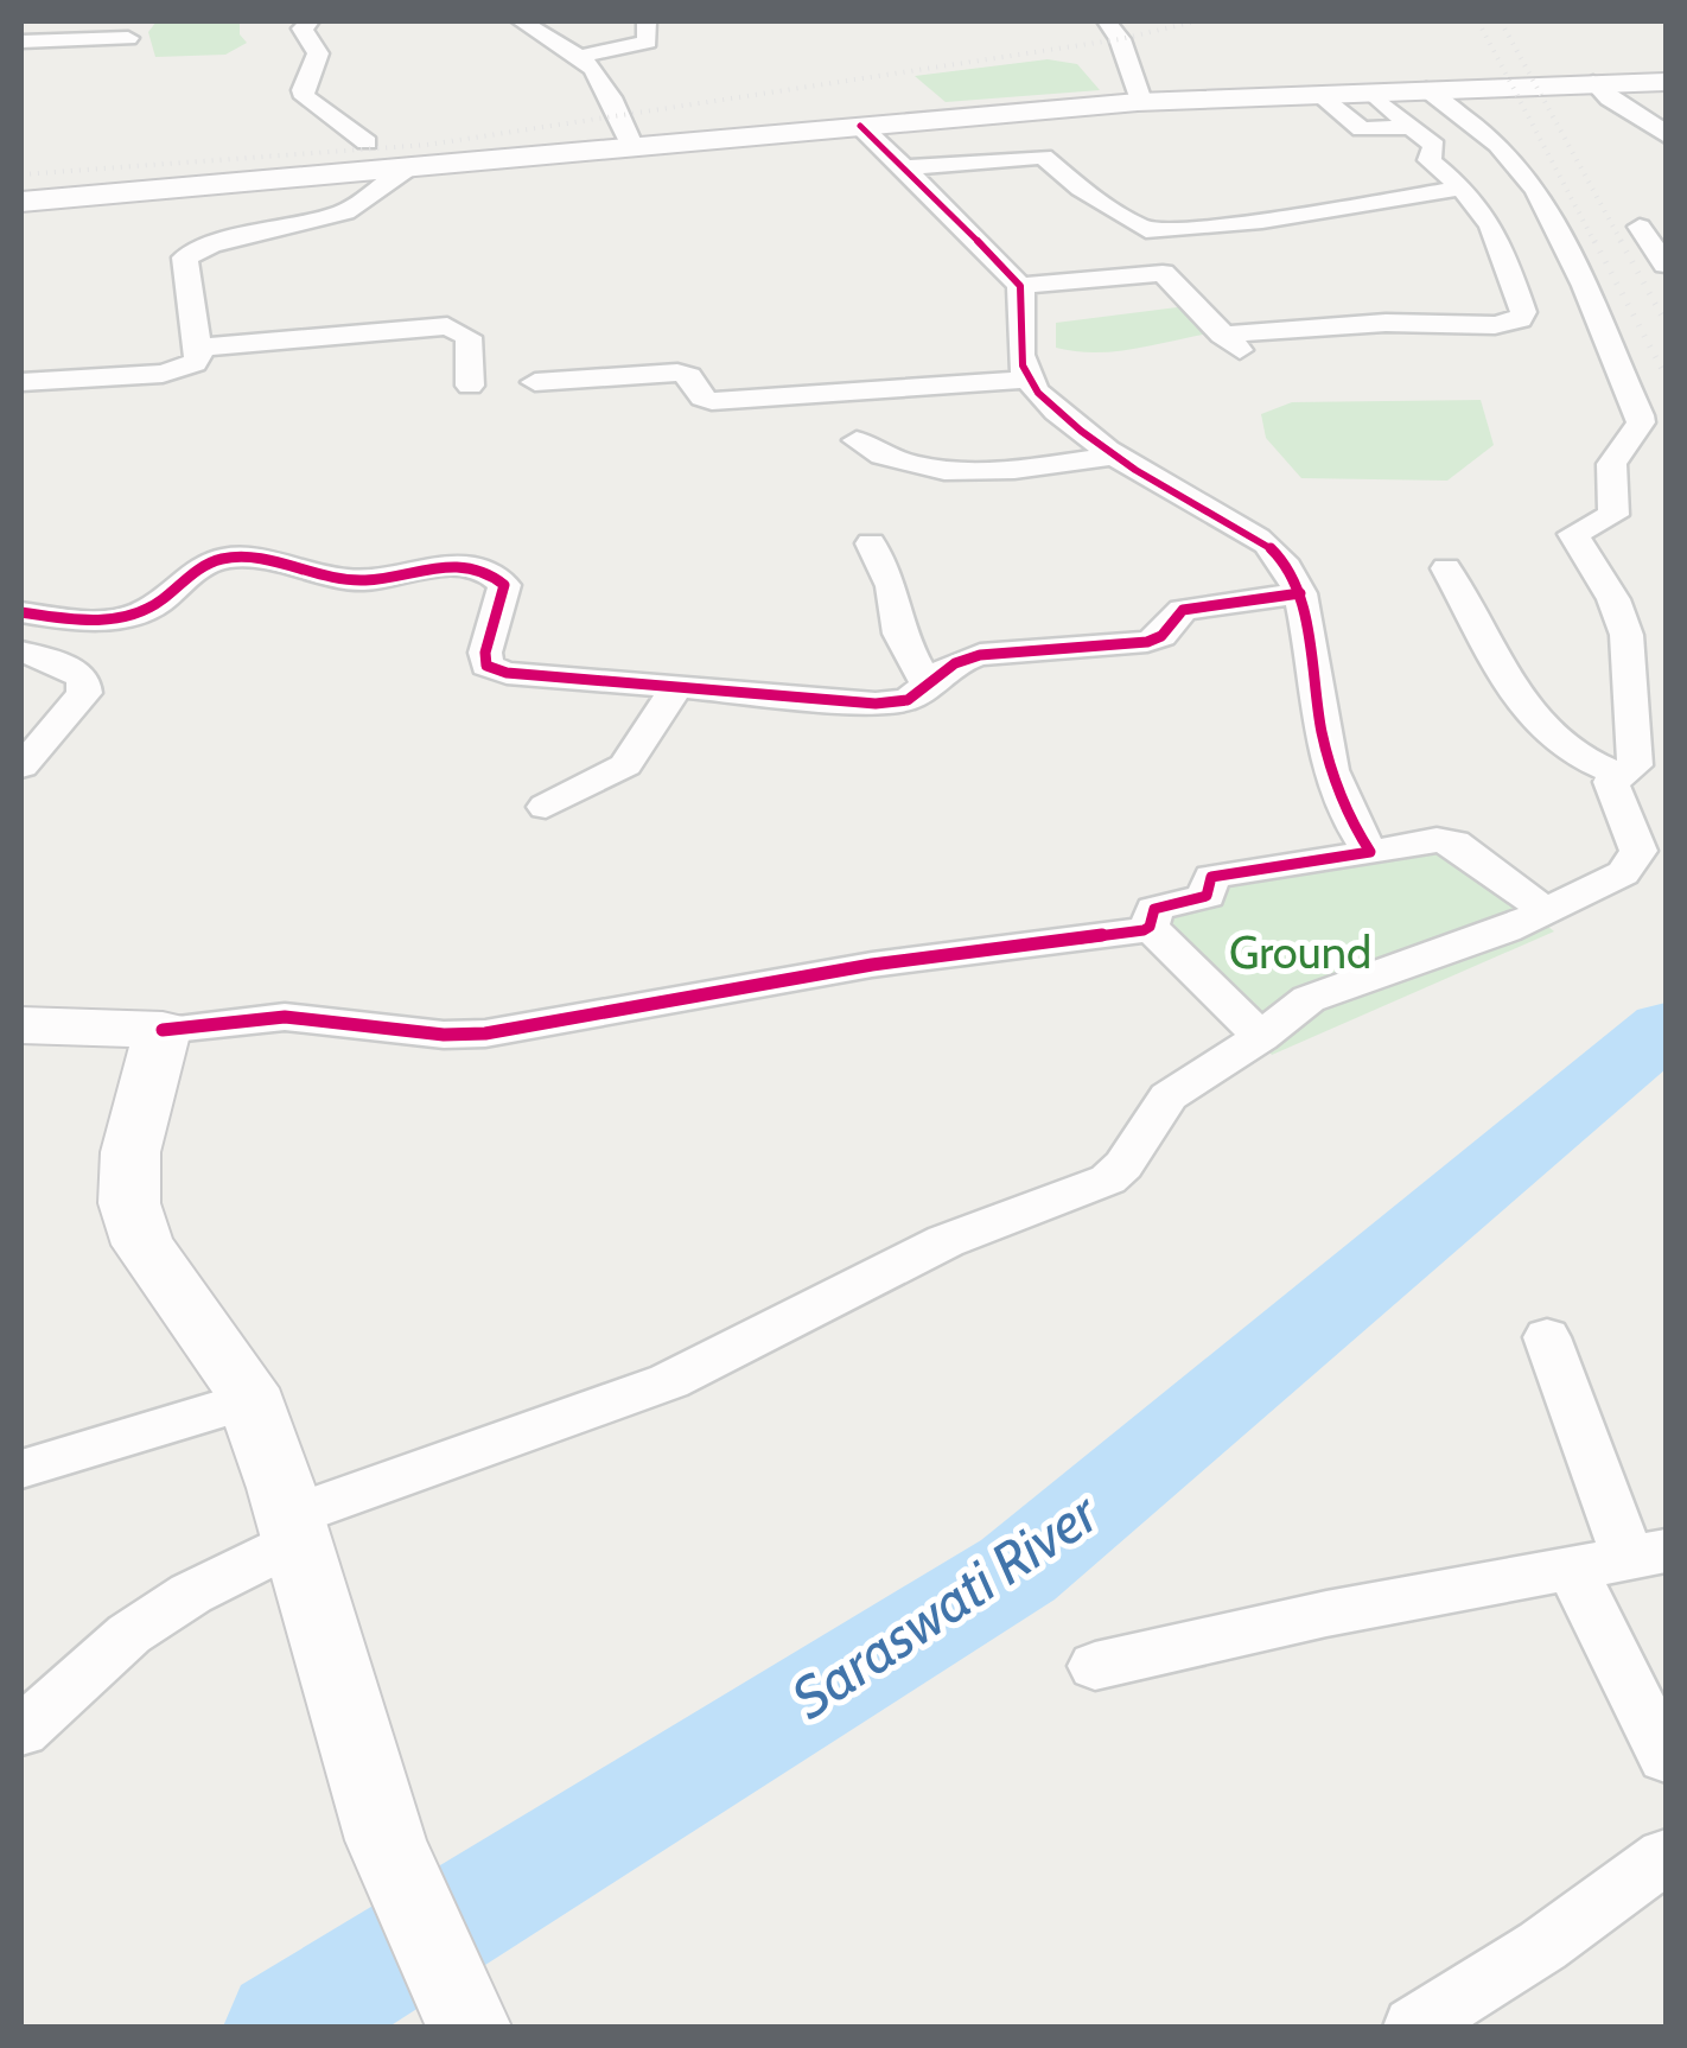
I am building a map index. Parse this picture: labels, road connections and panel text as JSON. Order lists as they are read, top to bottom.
{
  "water": ["Saraswati River"],
  "parks": ["Ground"]
}
